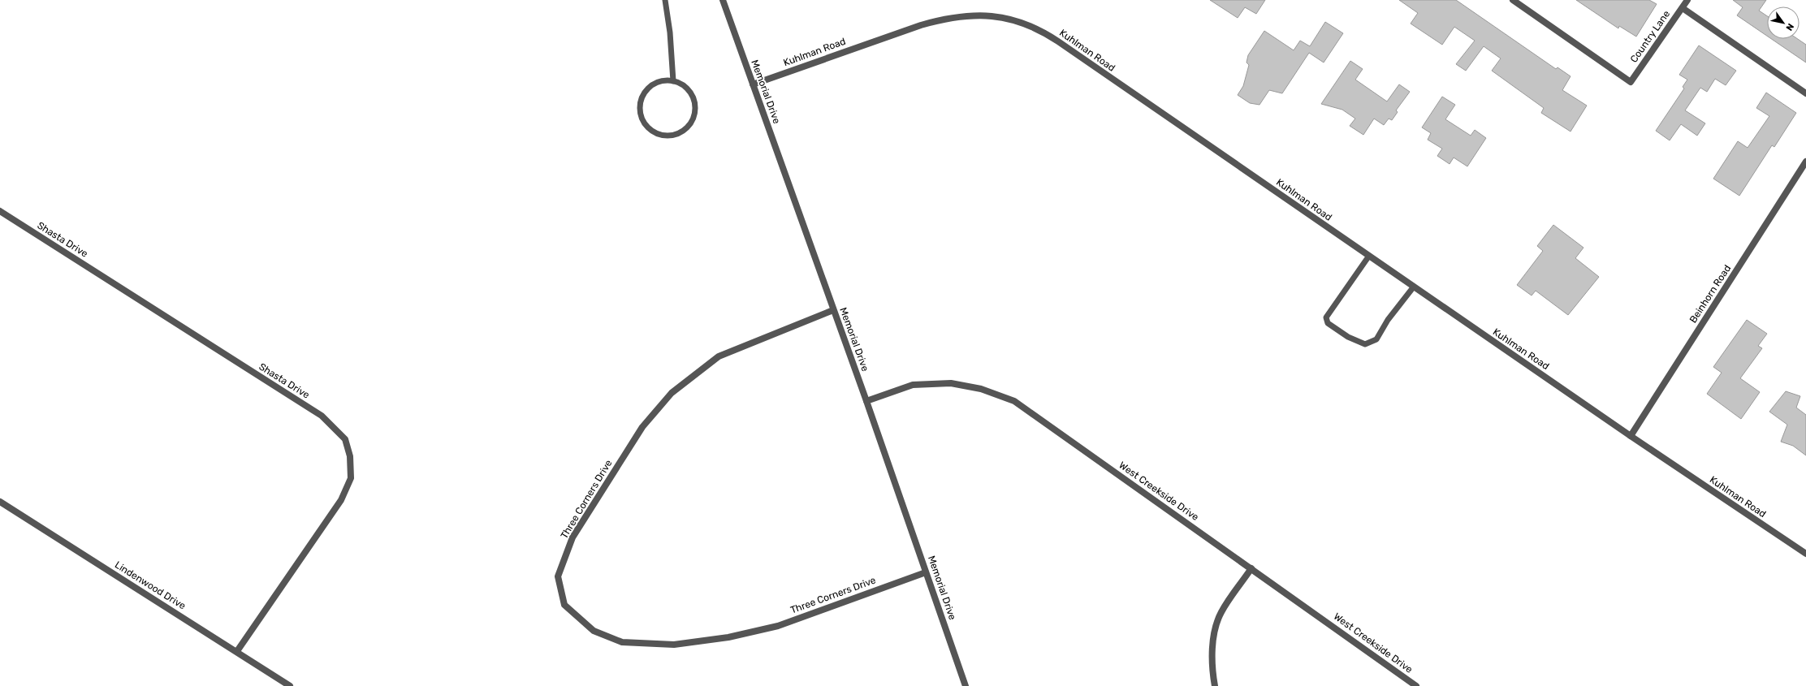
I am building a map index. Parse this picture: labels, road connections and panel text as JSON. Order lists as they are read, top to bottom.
{
  "streets": {
    "street": [
      "Country Lane",
      "Kuhlman Road",
      "Memorial Drive",
      "Shasta Drive",
      "Beinhorn Road",
      "West Creekside Drive",
      "Three Corners Drive",
      "Lindenwood Drive"
    ]
  },
  "crossings": [
    ["Kuhlman Road", "Memorial Drive"],
    ["Kuhlman Road", "Beinhorn Road"],
    ["Memorial Drive", "West Creekside Drive"],
    ["Memorial Drive", "Three Corners Drive"],
    ["Shasta Drive", "Lindenwood Drive"]
  ],
  "north": "bottom right"
}
